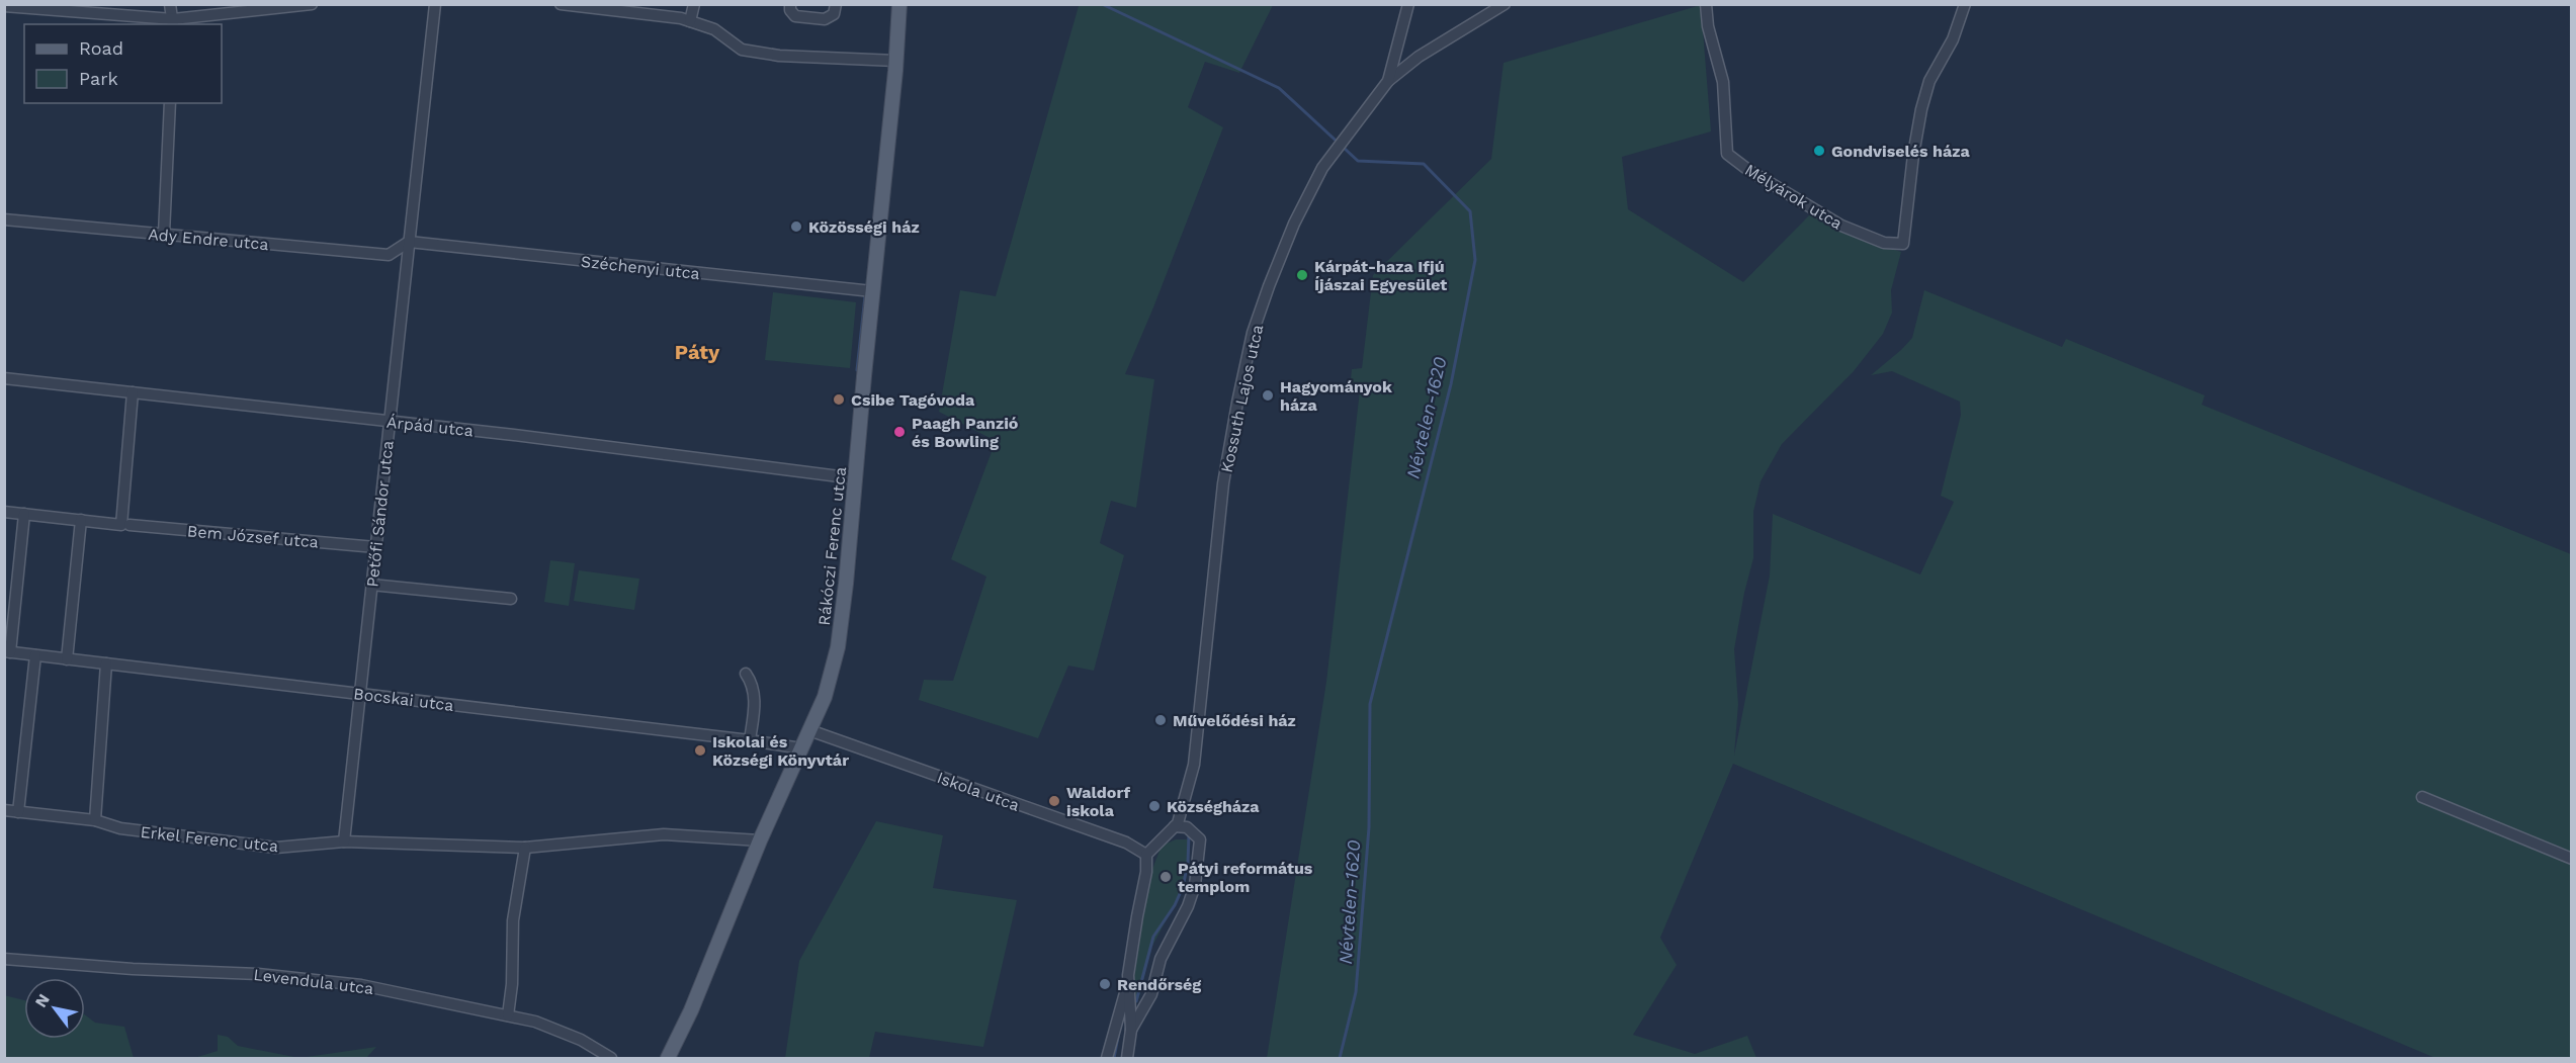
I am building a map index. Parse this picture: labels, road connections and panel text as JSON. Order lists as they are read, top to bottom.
{
  "streets": {
    "main road": ["Rákóczi Ferenc utca"],
    "street": [
      "Mélyárok utca",
      "Ady Endre utca",
      "Széchenyi utca",
      "Kossuth Lajos utca",
      "Árpád utca",
      "Petőfi Sándor utca",
      "Bem József utca",
      "Bocskai utca",
      "Iskola utca",
      "Erkel Ferenc utca",
      "Levendula utca"
    ]
  },
  "crossings": [
    ["Ady Endre utca", "Széchenyi utca"],
    ["Ady Endre utca", "Petőfi Sándor utca"],
    ["Széchenyi utca", "Petőfi Sándor utca"],
    ["Széchenyi utca", "Rákóczi Ferenc utca"],
    ["Kossuth Lajos utca", "Iskola utca"],
    ["Árpád utca", "Petőfi Sándor utca"],
    ["Árpád utca", "Rákóczi Ferenc utca"],
    ["Petőfi Sándor utca", "Bem József utca"],
    ["Petőfi Sándor utca", "Bocskai utca"],
    ["Petőfi Sándor utca", "Erkel Ferenc utca"],
    ["Rákóczi Ferenc utca", "Bocskai utca"],
    ["Rákóczi Ferenc utca", "Iskola utca"],
    ["Rákóczi Ferenc utca", "Erkel Ferenc utca"]
  ],
  "districts": ["Páty"],
  "water": ["Névtelen-1620"],
  "places": [
    "Gondviselés háza",
    "Közösségi ház",
    "Kárpát-haza Ifjú Íjászai Egyesület",
    "Hagyományok háza",
    "Csibe Tagóvoda",
    "Paagh Panzió és Bowling",
    "Művelődési ház",
    "Iskolai és Községi Könyvtár",
    "Waldorf iskola",
    "Községháza",
    "Pátyi református templom",
    "Rendőrség"
  ],
  "legend": ["Road", "Park"],
  "north": "top left"
}
